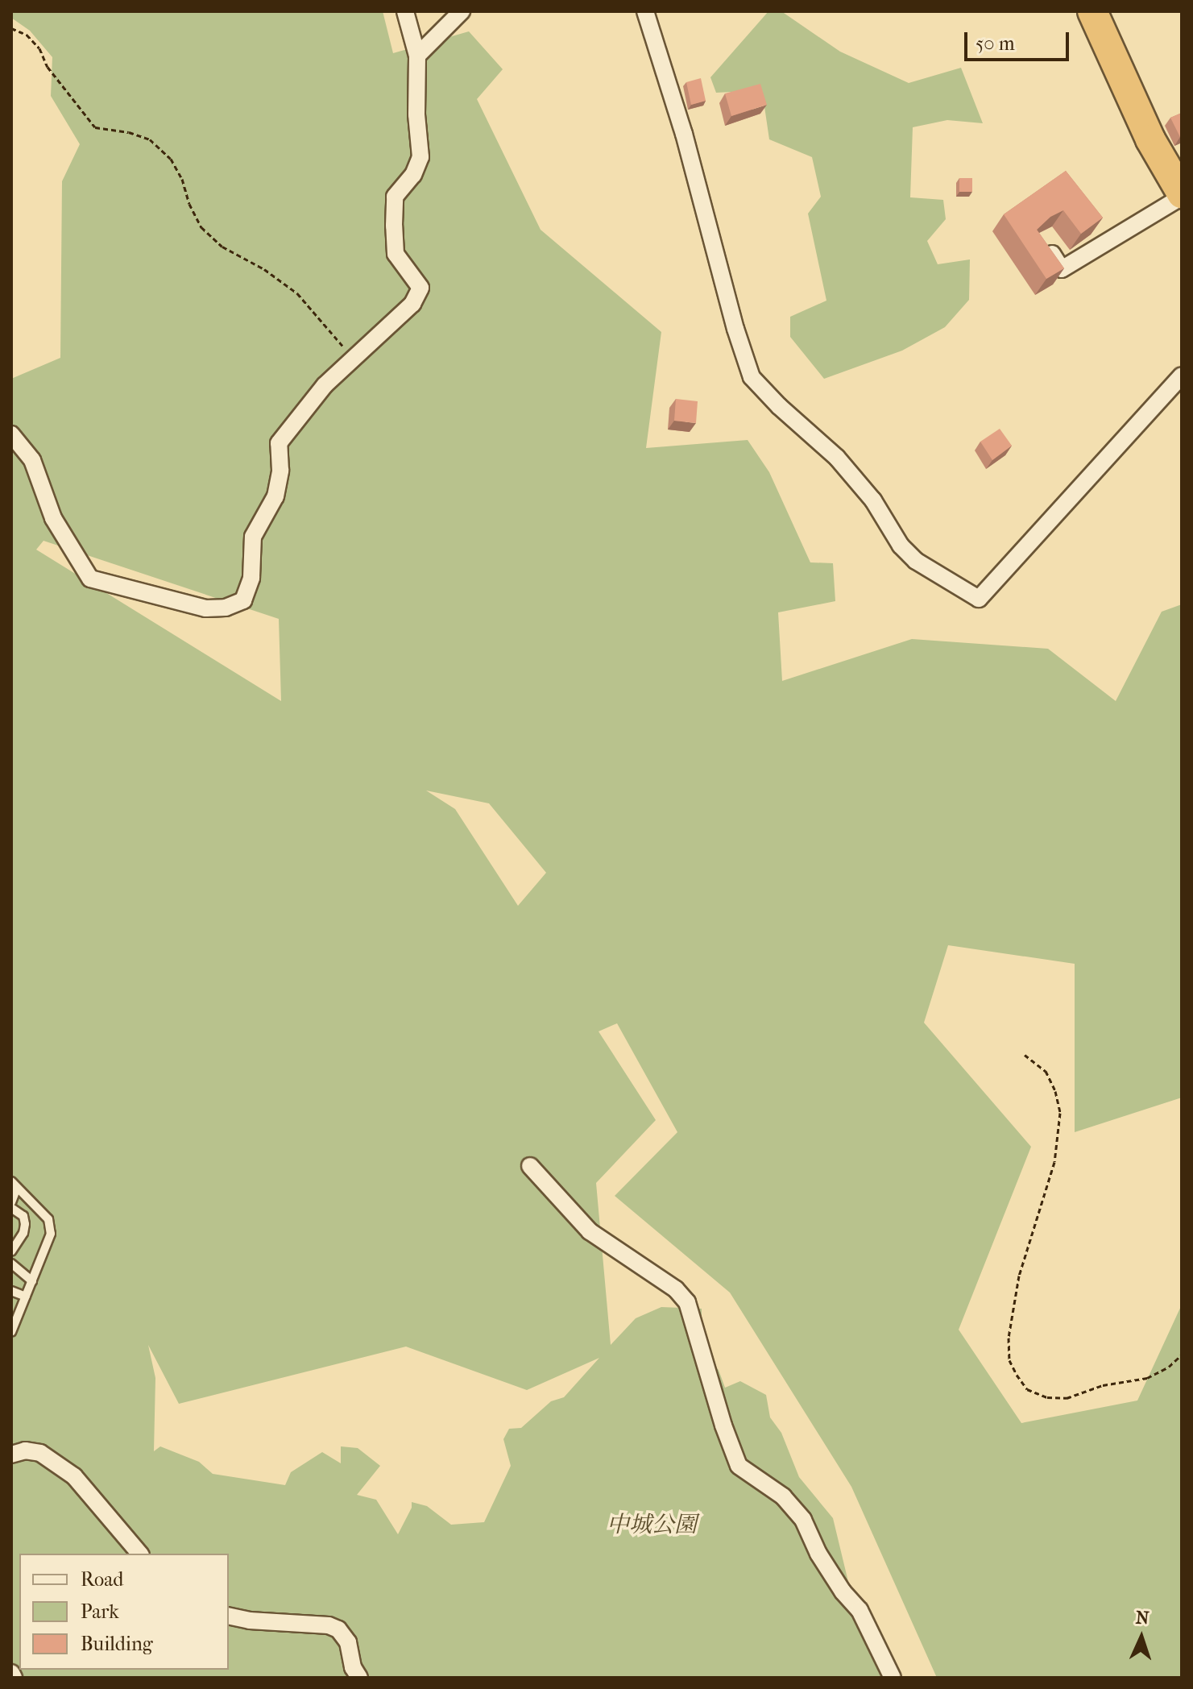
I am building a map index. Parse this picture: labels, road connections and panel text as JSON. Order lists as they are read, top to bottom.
{
  "parks": ["中城公園"],
  "legend": ["Road", "Park", "Building"],
  "scale_bar": "50 m",
  "north": "top"
}
